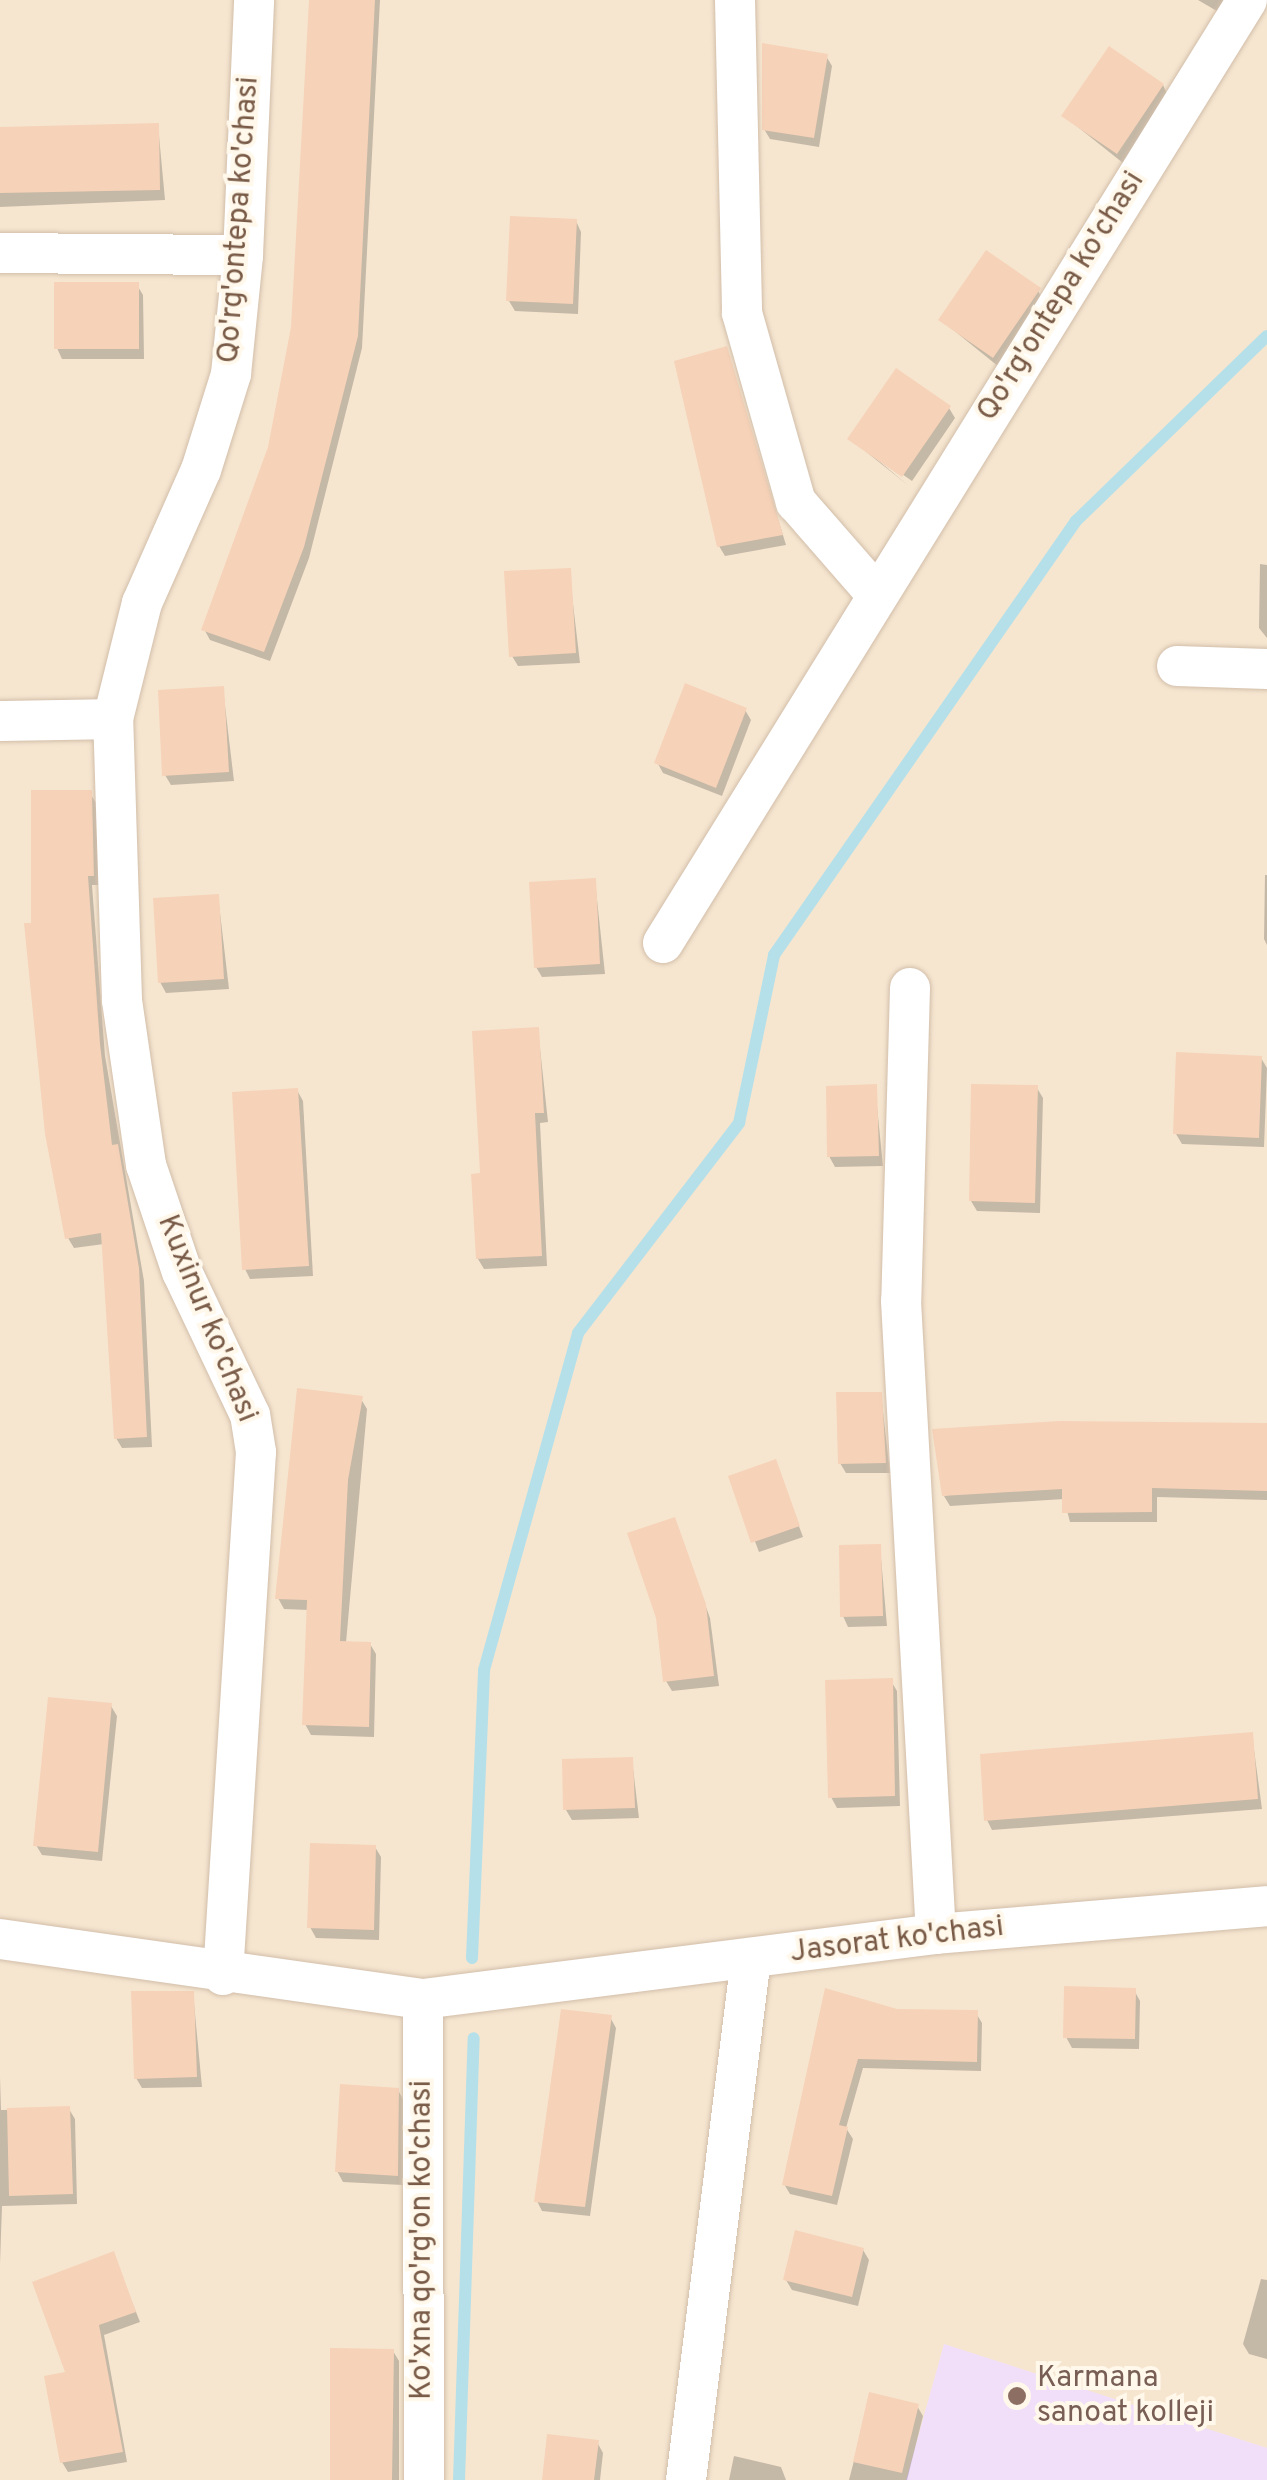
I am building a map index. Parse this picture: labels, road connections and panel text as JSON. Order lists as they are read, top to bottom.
{
  "streets": {
    "street": [
      "Qo'rg'ontepa ko'chasi",
      "Kuxinur ko'chasi",
      "Jasorat ko'chasi",
      "Ko'xna qo'rg'on ko'chasi"
    ]
  },
  "crossings": [
    ["Qo'rg'ontepa ko'chasi", "Kuxinur ko'chasi"],
    ["Kuxinur ko'chasi", "Jasorat ko'chasi"],
    ["Jasorat ko'chasi", "Ko'xna qo'rg'on ko'chasi"]
  ],
  "places": ["Karmana sanoat kolleji"]
}
